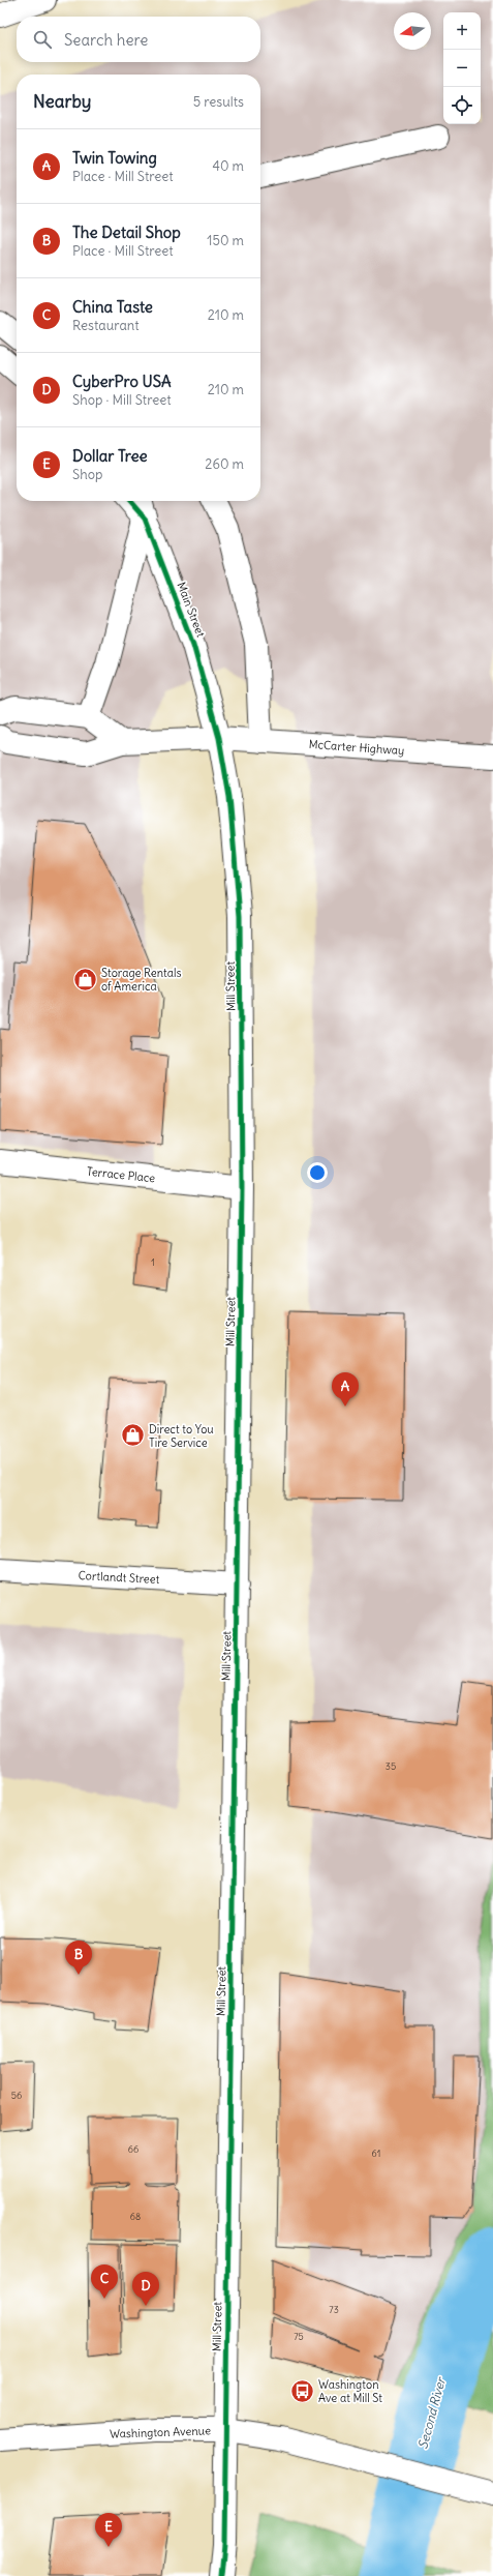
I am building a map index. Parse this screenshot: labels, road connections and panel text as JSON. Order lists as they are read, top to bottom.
{
  "streets": {
    "main road": [
      "Main Street",
      "McCarter Highway",
      "Mill Street",
      "Terrace Place",
      "Cortlandt Street",
      "Washington Avenue"
    ]
  },
  "crossings": [
    ["Main Street", "McCarter Highway"],
    ["Main Street", "Mill Street"],
    ["McCarter Highway", "Mill Street"],
    ["Mill Street", "Terrace Place"],
    ["Mill Street", "Cortlandt Street"],
    ["Mill Street", "Washington Avenue"]
  ],
  "water": ["Second River"],
  "places": {
    "shop": ["Storage Rentals of America", "Direct to You Tire Service"],
    "bus stop": ["Washington Ave at Mill St"]
  },
  "house_numbers": [
    "1",
    "35",
    "56",
    "66",
    "61",
    "68",
    "73",
    "75"
  ],
  "north": "left",
  "page": {
    "map_buttons": ["+", "−"],
    "search": "Search here",
    "heading": ["Nearby", "5 results"],
    "list": [
      {
        "mark": "A",
        "name": "Twin Towing",
        "note": "Place · Mill Street",
        "value": "40 m"
      },
      {
        "mark": "B",
        "name": "The Detail Shop",
        "note": "Place · Mill Street",
        "value": "150 m"
      },
      {
        "mark": "C",
        "name": "China Taste",
        "note": "Restaurant",
        "value": "210 m"
      },
      {
        "mark": "D",
        "name": "CyberPro USA",
        "note": "Shop · Mill Street",
        "value": "210 m"
      },
      {
        "mark": "E",
        "name": "Dollar Tree",
        "note": "Shop",
        "value": "260 m"
      }
    ],
    "pins": [
      "A",
      "B",
      "C",
      "D",
      "E"
    ]
  }
}
